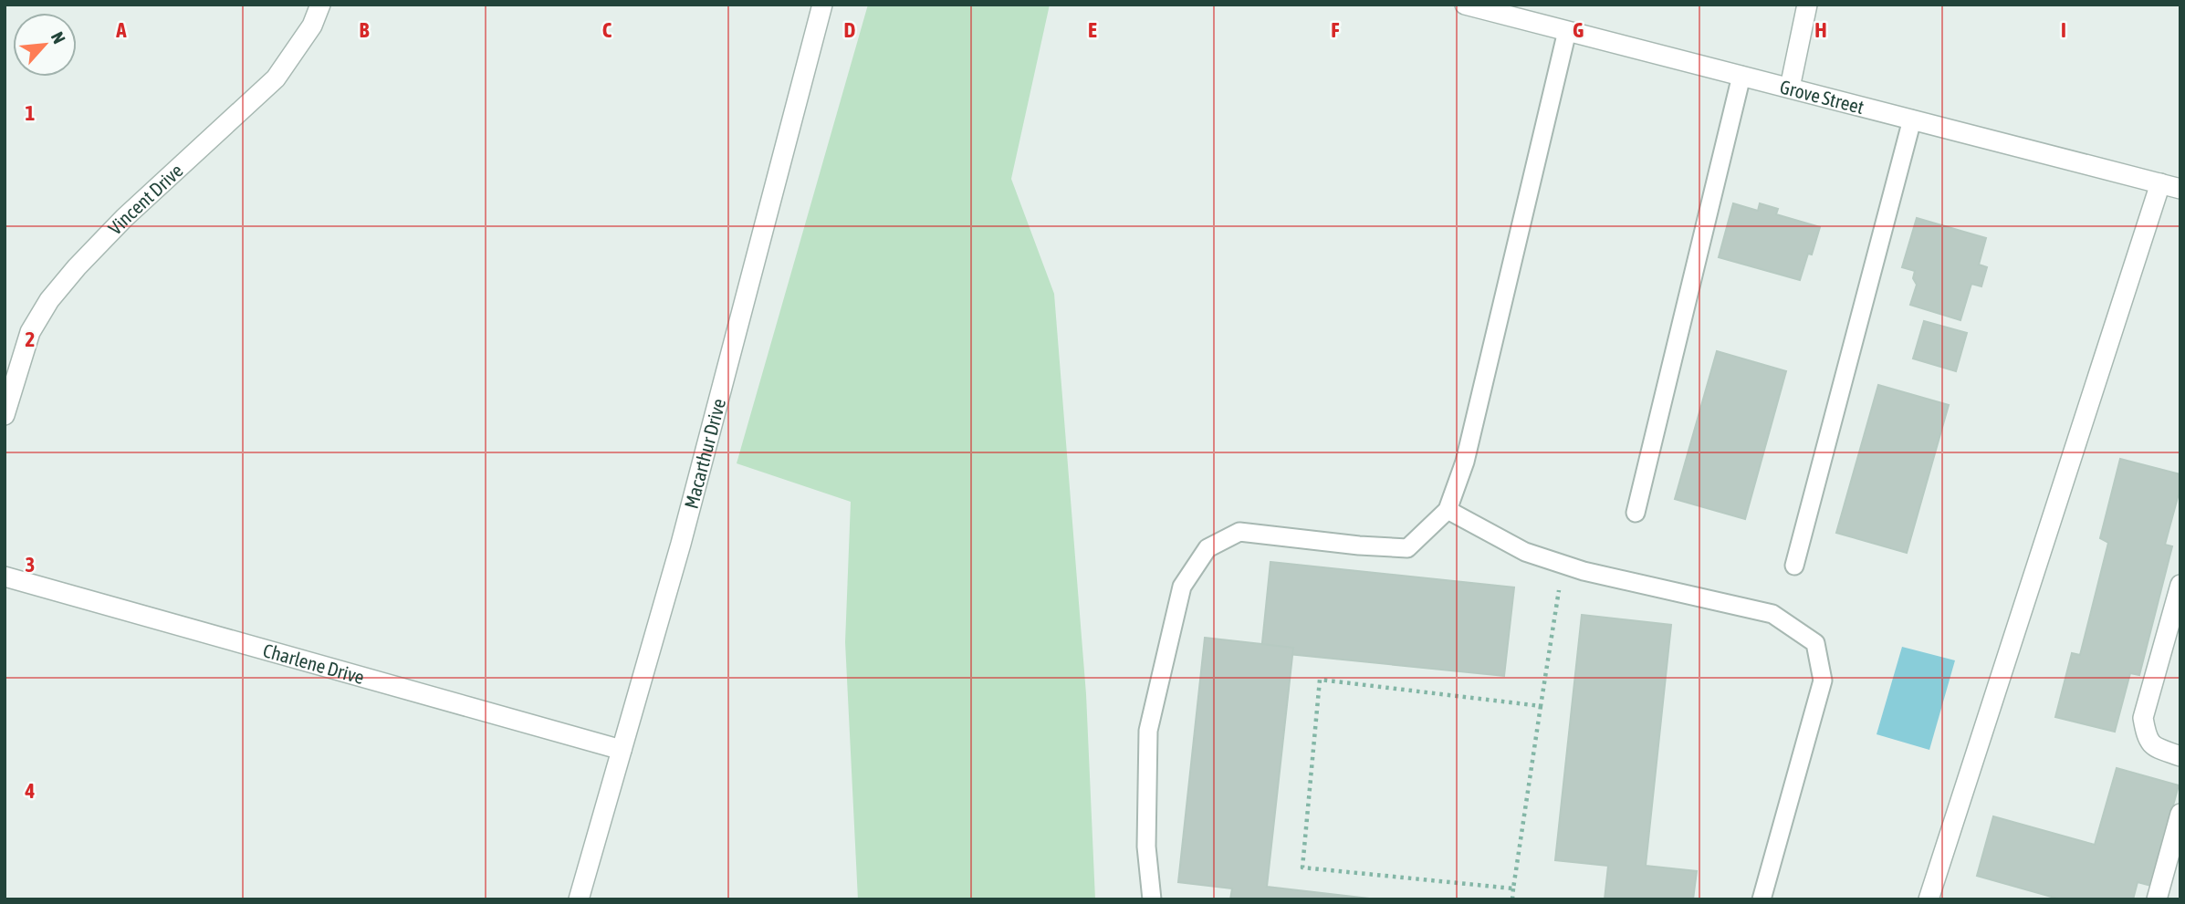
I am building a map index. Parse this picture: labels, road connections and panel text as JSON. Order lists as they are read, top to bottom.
{
  "streets": {
    "street": [
      "Grove Street",
      "Vincent Drive",
      "Macarthur Drive",
      "Charlene Drive"
    ]
  },
  "crossings": [
    ["Macarthur Drive", "Charlene Drive"]
  ],
  "north": "top right",
  "grid": {
    "columns": [
      "A",
      "B",
      "C",
      "D",
      "E",
      "F",
      "G",
      "H",
      "I"
    ],
    "rows": [
      "1",
      "2",
      "3",
      "4"
    ]
  }
}
